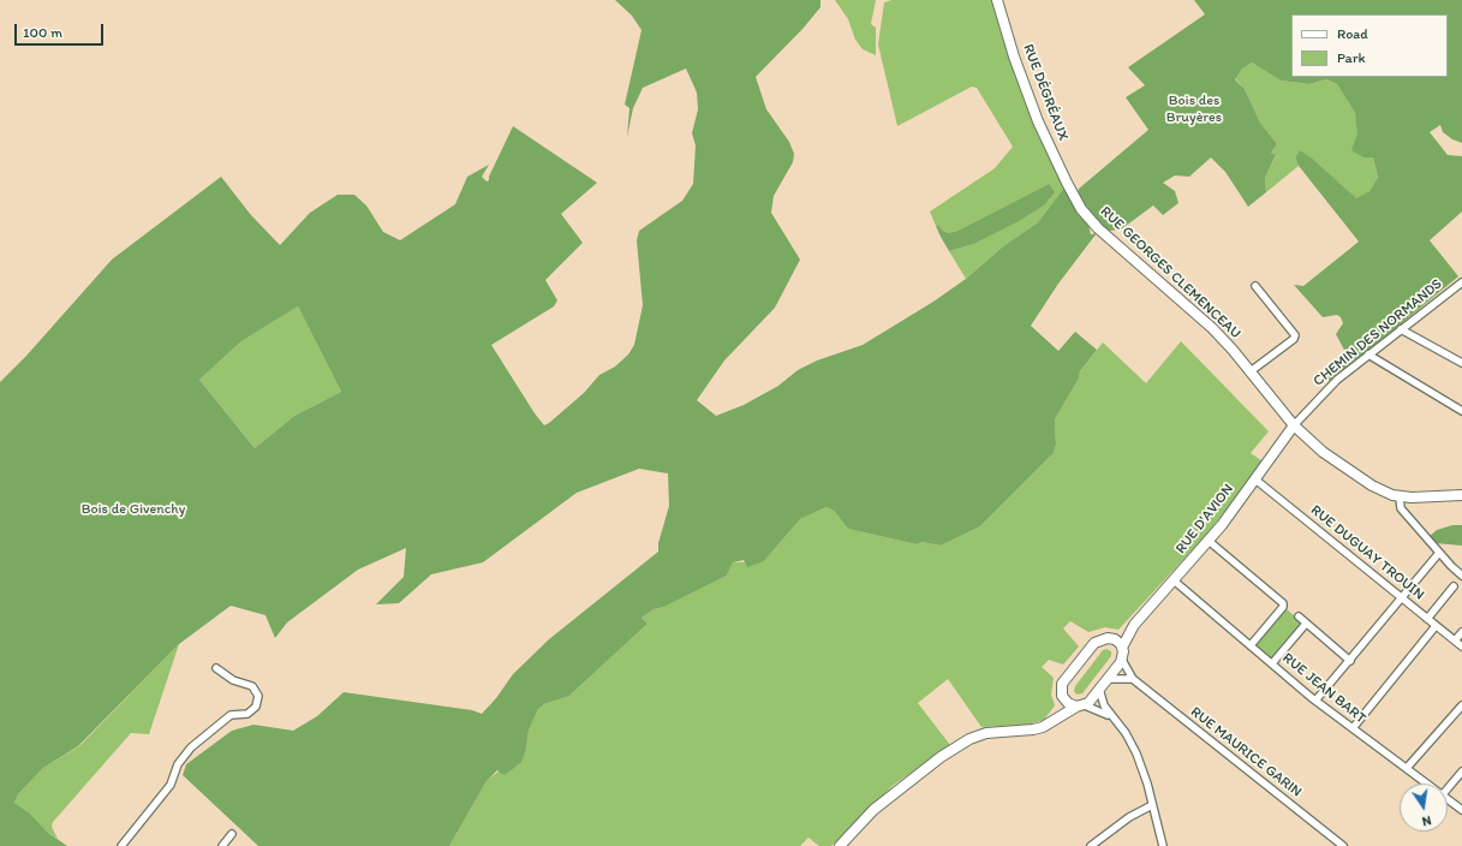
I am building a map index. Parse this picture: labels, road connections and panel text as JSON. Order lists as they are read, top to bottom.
{
  "streets": {
    "street": [
      "RUE DÉGRÉAUX",
      "RUE GEORGES CLEMENCEAU",
      "CHEMIN DES NORMANDS",
      "RUE D'AVION",
      "RUE DUGUAY TROUIN",
      "RUE JEAN BART",
      "RUE MAURICE GARIN"
    ]
  },
  "crossings": [
    ["RUE DÉGRÉAUX", "RUE GEORGES CLEMENCEAU"],
    ["RUE GEORGES CLEMENCEAU", "CHEMIN DES NORMANDS"],
    ["RUE GEORGES CLEMENCEAU", "RUE D'AVION"],
    ["CHEMIN DES NORMANDS", "RUE D'AVION"],
    ["RUE D'AVION", "RUE DUGUAY TROUIN"],
    ["RUE D'AVION", "RUE JEAN BART"]
  ],
  "parks": ["Bois des Bruyères", "Bois de Givenchy"],
  "legend": ["Road", "Park"],
  "scale_bar": "100 m",
  "north": "bottom"
}
